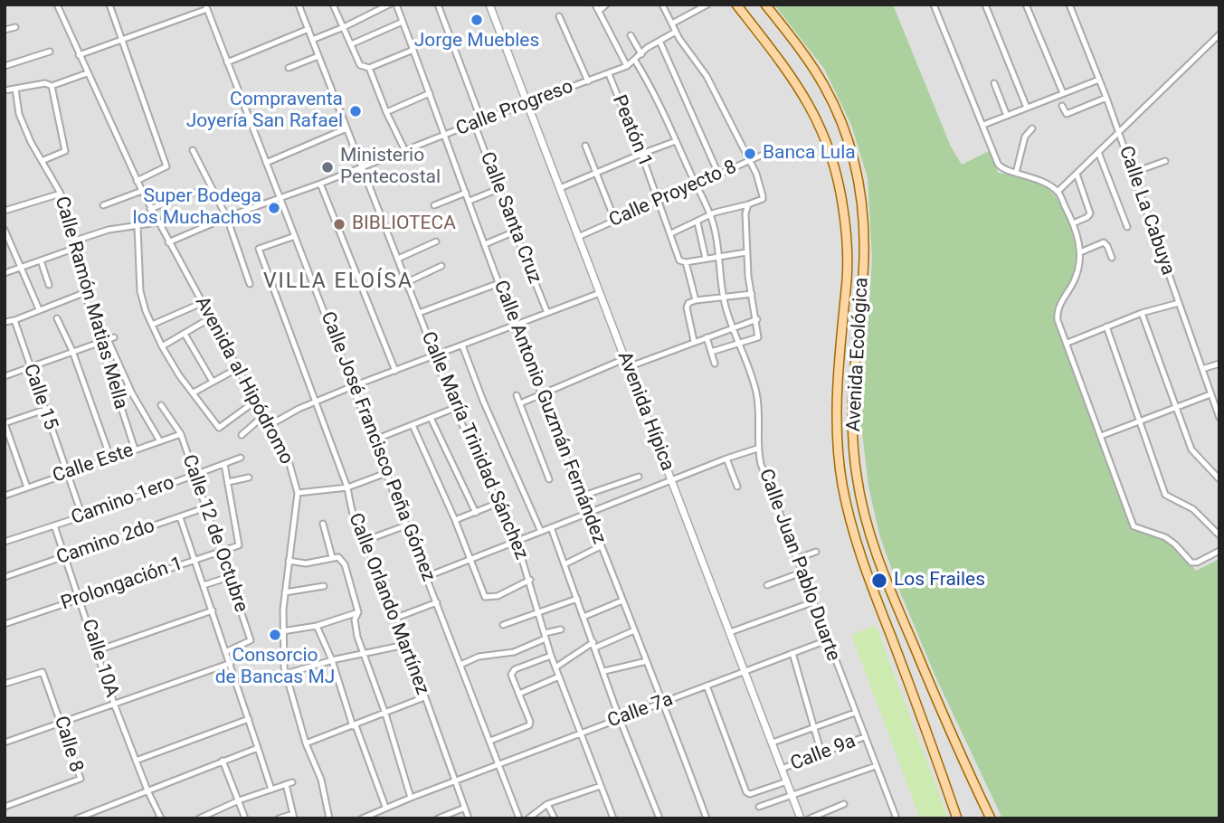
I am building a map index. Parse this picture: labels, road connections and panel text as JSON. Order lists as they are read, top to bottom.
{
  "streets": {
    "main road": ["Avenida Ecológica"],
    "street": [
      "Calle Progreso",
      "Peatón 1",
      "Calle Proyecto 8",
      "Calle La Cabuya",
      "Calle Santa Cruz",
      "Calle Ramón Matias Mella",
      "Avenida al Hipódromo",
      "Calle 15",
      "Avenida Hípica",
      "Calle Antonio Guzmán Fernández",
      "Calle María Trinidad Sánchez",
      "Calle José Francisco Peña Gómez",
      "Calle Este",
      "Camino 1ero",
      "Calle 12 de Octubre",
      "Camino 2do",
      "Calle Juan Pablo Duarte",
      "Prolongación 1",
      "Calle Orlando Martínez",
      "Calle 10A",
      "Calle 7a",
      "Calle 8",
      "Calle 9a"
    ]
  },
  "crossings": [
    ["Calle Progreso", "Peatón 1"],
    ["Calle Progreso", "Calle Santa Cruz"],
    ["Calle Progreso", "Avenida al Hipódromo"],
    ["Calle Progreso", "Avenida Hípica"],
    ["Calle Progreso", "Calle Antonio Guzmán Fernández"],
    ["Calle Progreso", "Calle María Trinidad Sánchez"],
    ["Calle Progreso", "Calle José Francisco Peña Gómez"],
    ["Calle Progreso", "Calle Juan Pablo Duarte"],
    ["Peatón 1", "Calle Proyecto 8"],
    ["Calle Proyecto 8", "Avenida Hípica"],
    ["Calle Proyecto 8", "Calle Juan Pablo Duarte"],
    ["Calle Ramón Matias Mella", "Calle Este"],
    ["Calle 15", "Calle Este"],
    ["Calle 15", "Camino 1ero"],
    ["Avenida Hípica", "Calle 7a"],
    ["Avenida Hípica", "Calle 9a"],
    ["Calle Antonio Guzmán Fernández", "Calle 7a"],
    ["Calle María Trinidad Sánchez", "Calle 7a"],
    ["Calle José Francisco Peña Gómez", "Calle Orlando Martínez"],
    ["Calle José Francisco Peña Gómez", "Calle 7a"],
    ["Calle Este", "Calle 12 de Octubre"],
    ["Camino 1ero", "Calle 12 de Octubre"],
    ["Camino 1ero", "Calle 10A"],
    ["Calle 12 de Octubre", "Camino 2do"],
    ["Calle 12 de Octubre", "Prolongación 1"],
    ["Camino 2do", "Calle 10A"],
    ["Calle Juan Pablo Duarte", "Calle 7a"],
    ["Calle Juan Pablo Duarte", "Calle 9a"],
    ["Prolongación 1", "Calle 10A"],
    ["Calle Orlando Martínez", "Calle 7a"]
  ],
  "districts": ["VILLA ELOÍSA"],
  "places": [
    "Jorge Muebles",
    "Compraventa Joyería San Rafael",
    "Banca Lula",
    "Ministerio Pentecostal",
    "Super Bodega los Muchachos",
    "BIBLIOTECA",
    "Los Frailes",
    "Consorcio de Bancas MJ"
  ]
}
